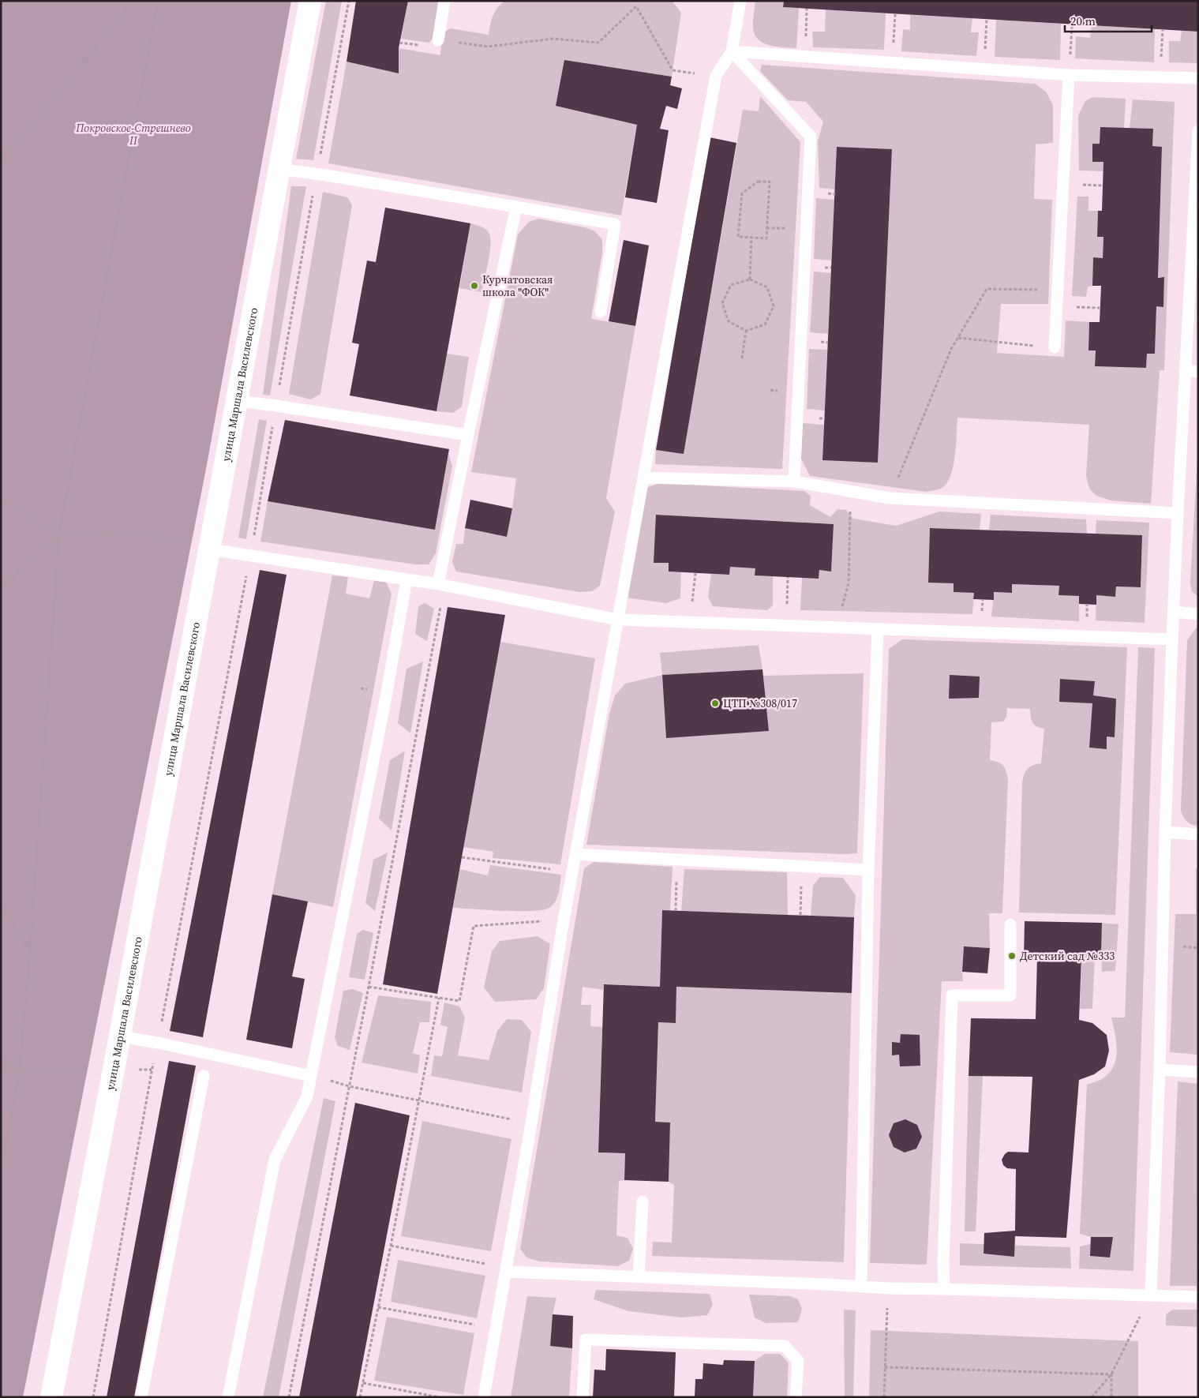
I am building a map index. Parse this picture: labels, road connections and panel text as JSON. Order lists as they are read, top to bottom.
{
  "streets": {
    "main road": ["улица Маршала Василевского"]
  },
  "parks": ["Покровское-Стрешнево II"],
  "places": ["Курчатовская школа \"ФОК\"", "ЦТП №308/017", "Детский сад №333"],
  "scale_bar": "20 m"
}
